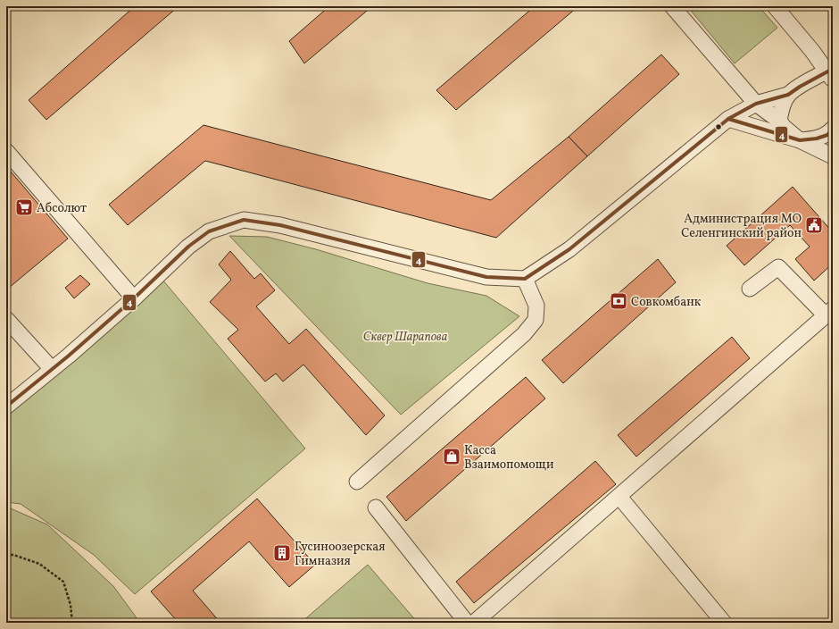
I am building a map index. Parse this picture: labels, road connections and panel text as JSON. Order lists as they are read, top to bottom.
{
  "parks": ["Сквер Шарапова"],
  "places": {
    "supermarket": ["Абсолют"],
    "public building": ["Администрация МО Селенгинский район"],
    "bank": ["Совкомбанк"],
    "shop": ["Касса Взаимопомощи"],
    "building": ["Гусиноозерская Гимназия"]
  },
  "lines": ["transit line 4"]
}
